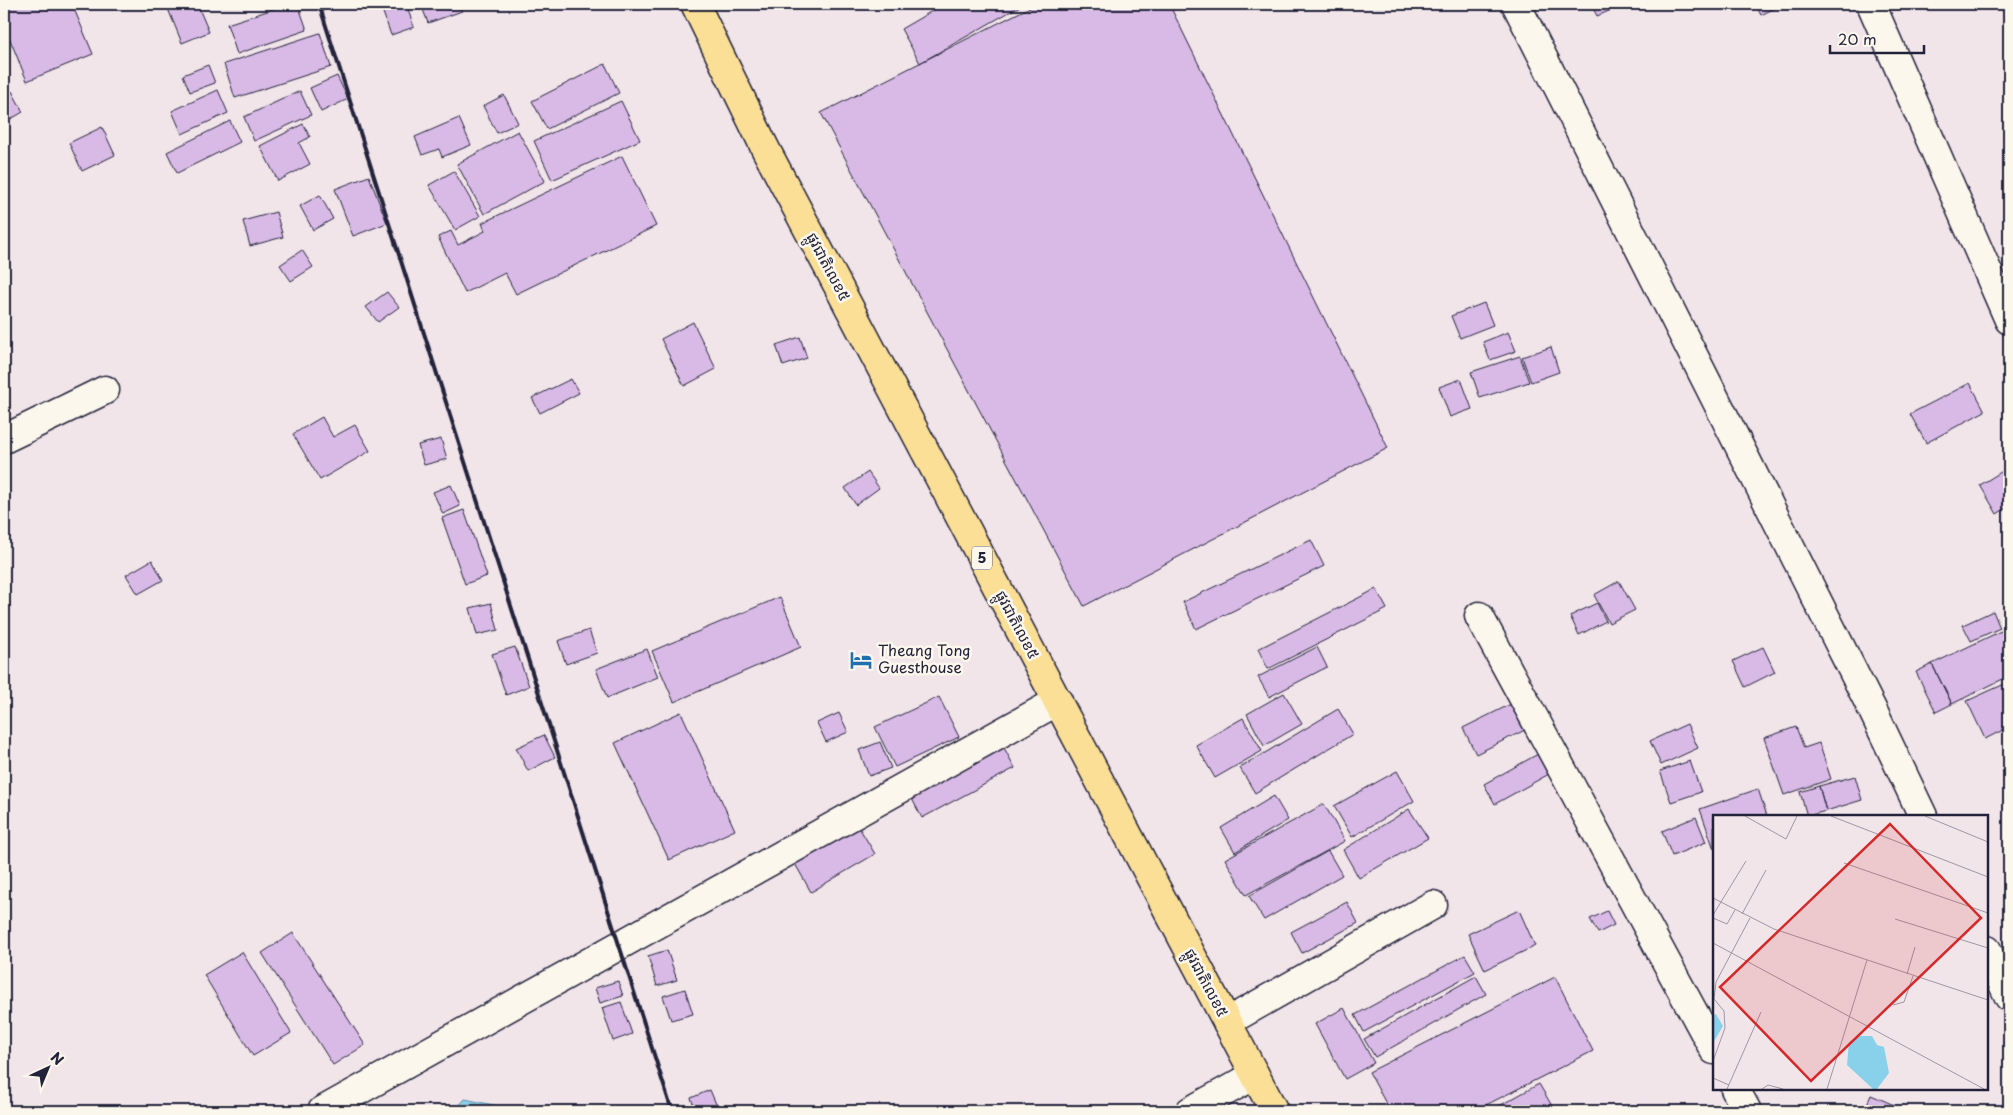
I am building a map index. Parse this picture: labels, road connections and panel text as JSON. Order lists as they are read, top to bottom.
{
  "streets": {
    "highway": ["ផ្លូវជាតិលេខ៥", "5"]
  },
  "places": {
    "hotel": ["Theang Tong Guesthouse"]
  },
  "scale_bar": "20 m",
  "north": "top right"
}
